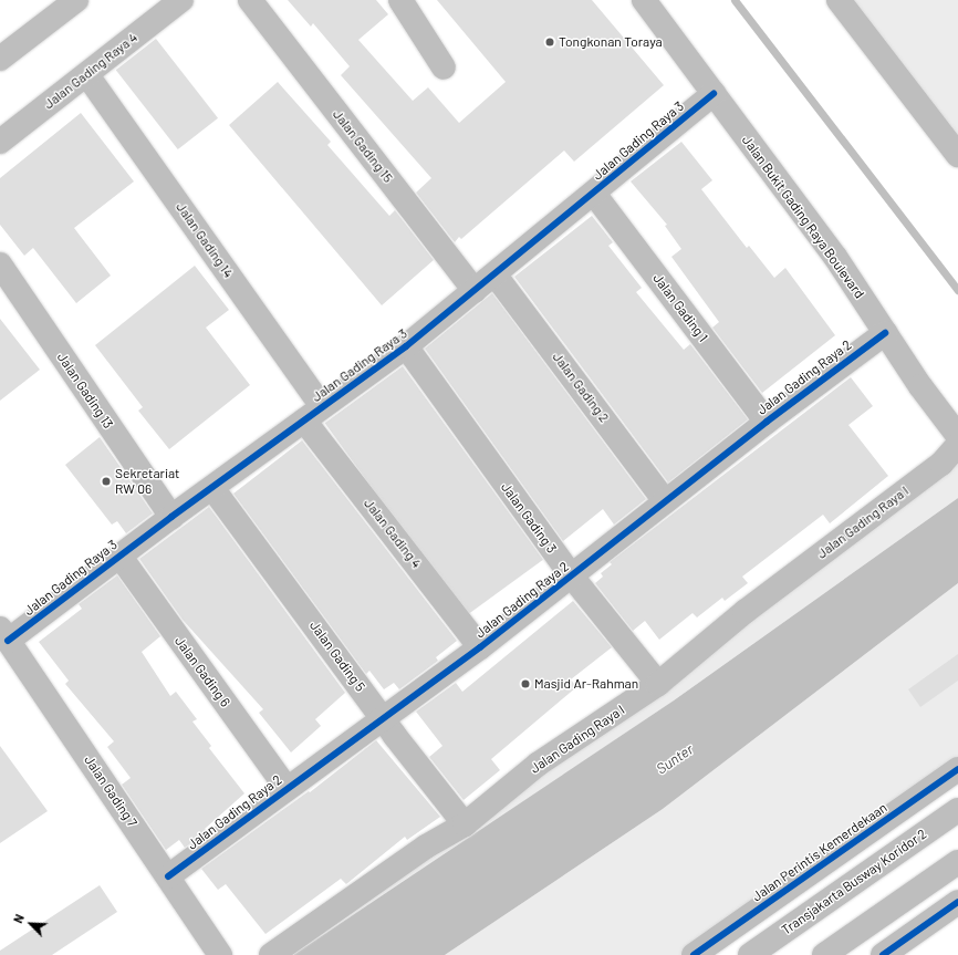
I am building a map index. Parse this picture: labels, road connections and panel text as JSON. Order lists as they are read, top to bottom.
{
  "streets": {
    "main road": [
      "Jalan Gading Raya 4",
      "Jalan Gading Raya 3",
      "Jalan Gading 15",
      "Jalan Bukit Gading Raya Boulevard",
      "Jalan Gading 14",
      "Jalan Gading 1",
      "Jalan Gading Raya 2",
      "Jalan Gading 2",
      "Jalan Gading 13",
      "Jalan Gading 3",
      "Jalan Gading Raya I",
      "Jalan Gading 4",
      "Jalan Gading 5",
      "Jalan Gading 6",
      "Jalan Gading 7",
      "Jalan Perintis Kemerdekaan",
      "Transjakarta Busway Koridor 2"
    ]
  },
  "crossings": [
    ["Jalan Gading Raya 4", "Jalan Gading 14"],
    ["Jalan Gading Raya 3", "Jalan Gading 15"],
    ["Jalan Gading Raya 3", "Jalan Bukit Gading Raya Boulevard"],
    ["Jalan Gading Raya 3", "Jalan Gading 14"],
    ["Jalan Gading Raya 3", "Jalan Gading 1"],
    ["Jalan Gading Raya 3", "Jalan Gading 2"],
    ["Jalan Gading Raya 3", "Jalan Gading 13"],
    ["Jalan Gading Raya 3", "Jalan Gading 3"],
    ["Jalan Gading Raya 3", "Jalan Gading 4"],
    ["Jalan Gading Raya 3", "Jalan Gading 5"],
    ["Jalan Gading Raya 3", "Jalan Gading 6"],
    ["Jalan Gading Raya 3", "Jalan Gading 7"],
    ["Jalan Bukit Gading Raya Boulevard", "Jalan Gading Raya 2"],
    ["Jalan Gading 14", "Jalan Gading 4"],
    ["Jalan Gading 1", "Jalan Gading Raya 2"],
    ["Jalan Gading Raya 2", "Jalan Gading 2"],
    ["Jalan Gading Raya 2", "Jalan Gading 3"],
    ["Jalan Gading Raya 2", "Jalan Gading 4"],
    ["Jalan Gading Raya 2", "Jalan Gading 5"],
    ["Jalan Gading Raya 2", "Jalan Gading 6"],
    ["Jalan Gading Raya 2", "Jalan Gading 7"],
    ["Jalan Gading 3", "Jalan Gading Raya I"],
    ["Jalan Gading Raya I", "Jalan Gading 5"]
  ],
  "water": ["Sunter"],
  "places": ["Tongkonan Toraya", "Sekretariat RW 06", "Masjid Ar-Rahman"],
  "north": "top left"
}
